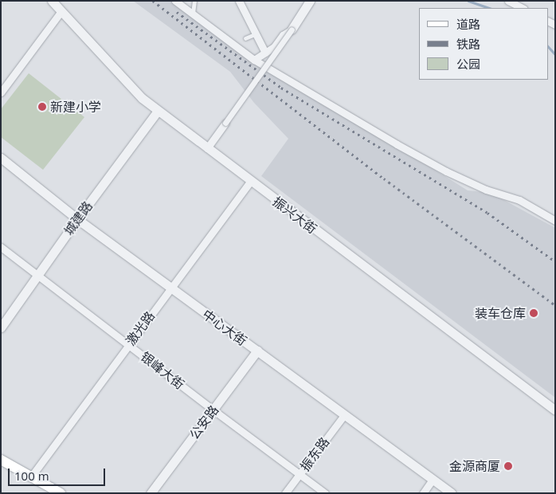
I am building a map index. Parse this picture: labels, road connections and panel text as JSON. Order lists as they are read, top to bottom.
{
  "streets": {
    "street": [
      "振兴大街",
      "城建路",
      "中心大街",
      "激光路",
      "银峰大街",
      "公安路",
      "振东路"
    ]
  },
  "crossings": [
    ["振兴大街", "城建路"],
    ["振兴大街", "激光路"],
    ["城建路", "中心大街"],
    ["城建路", "银峰大街"],
    ["中心大街", "激光路"],
    ["中心大街", "公安路"],
    ["中心大街", "振东路"],
    ["激光路", "银峰大街"],
    ["银峰大街", "公安路"],
    ["银峰大街", "振东路"]
  ],
  "places": ["新建小学", "装车仓库", "金源商厦"],
  "legend": ["道路", "铁路", "公园"],
  "scale_bar": "100 m"
}
